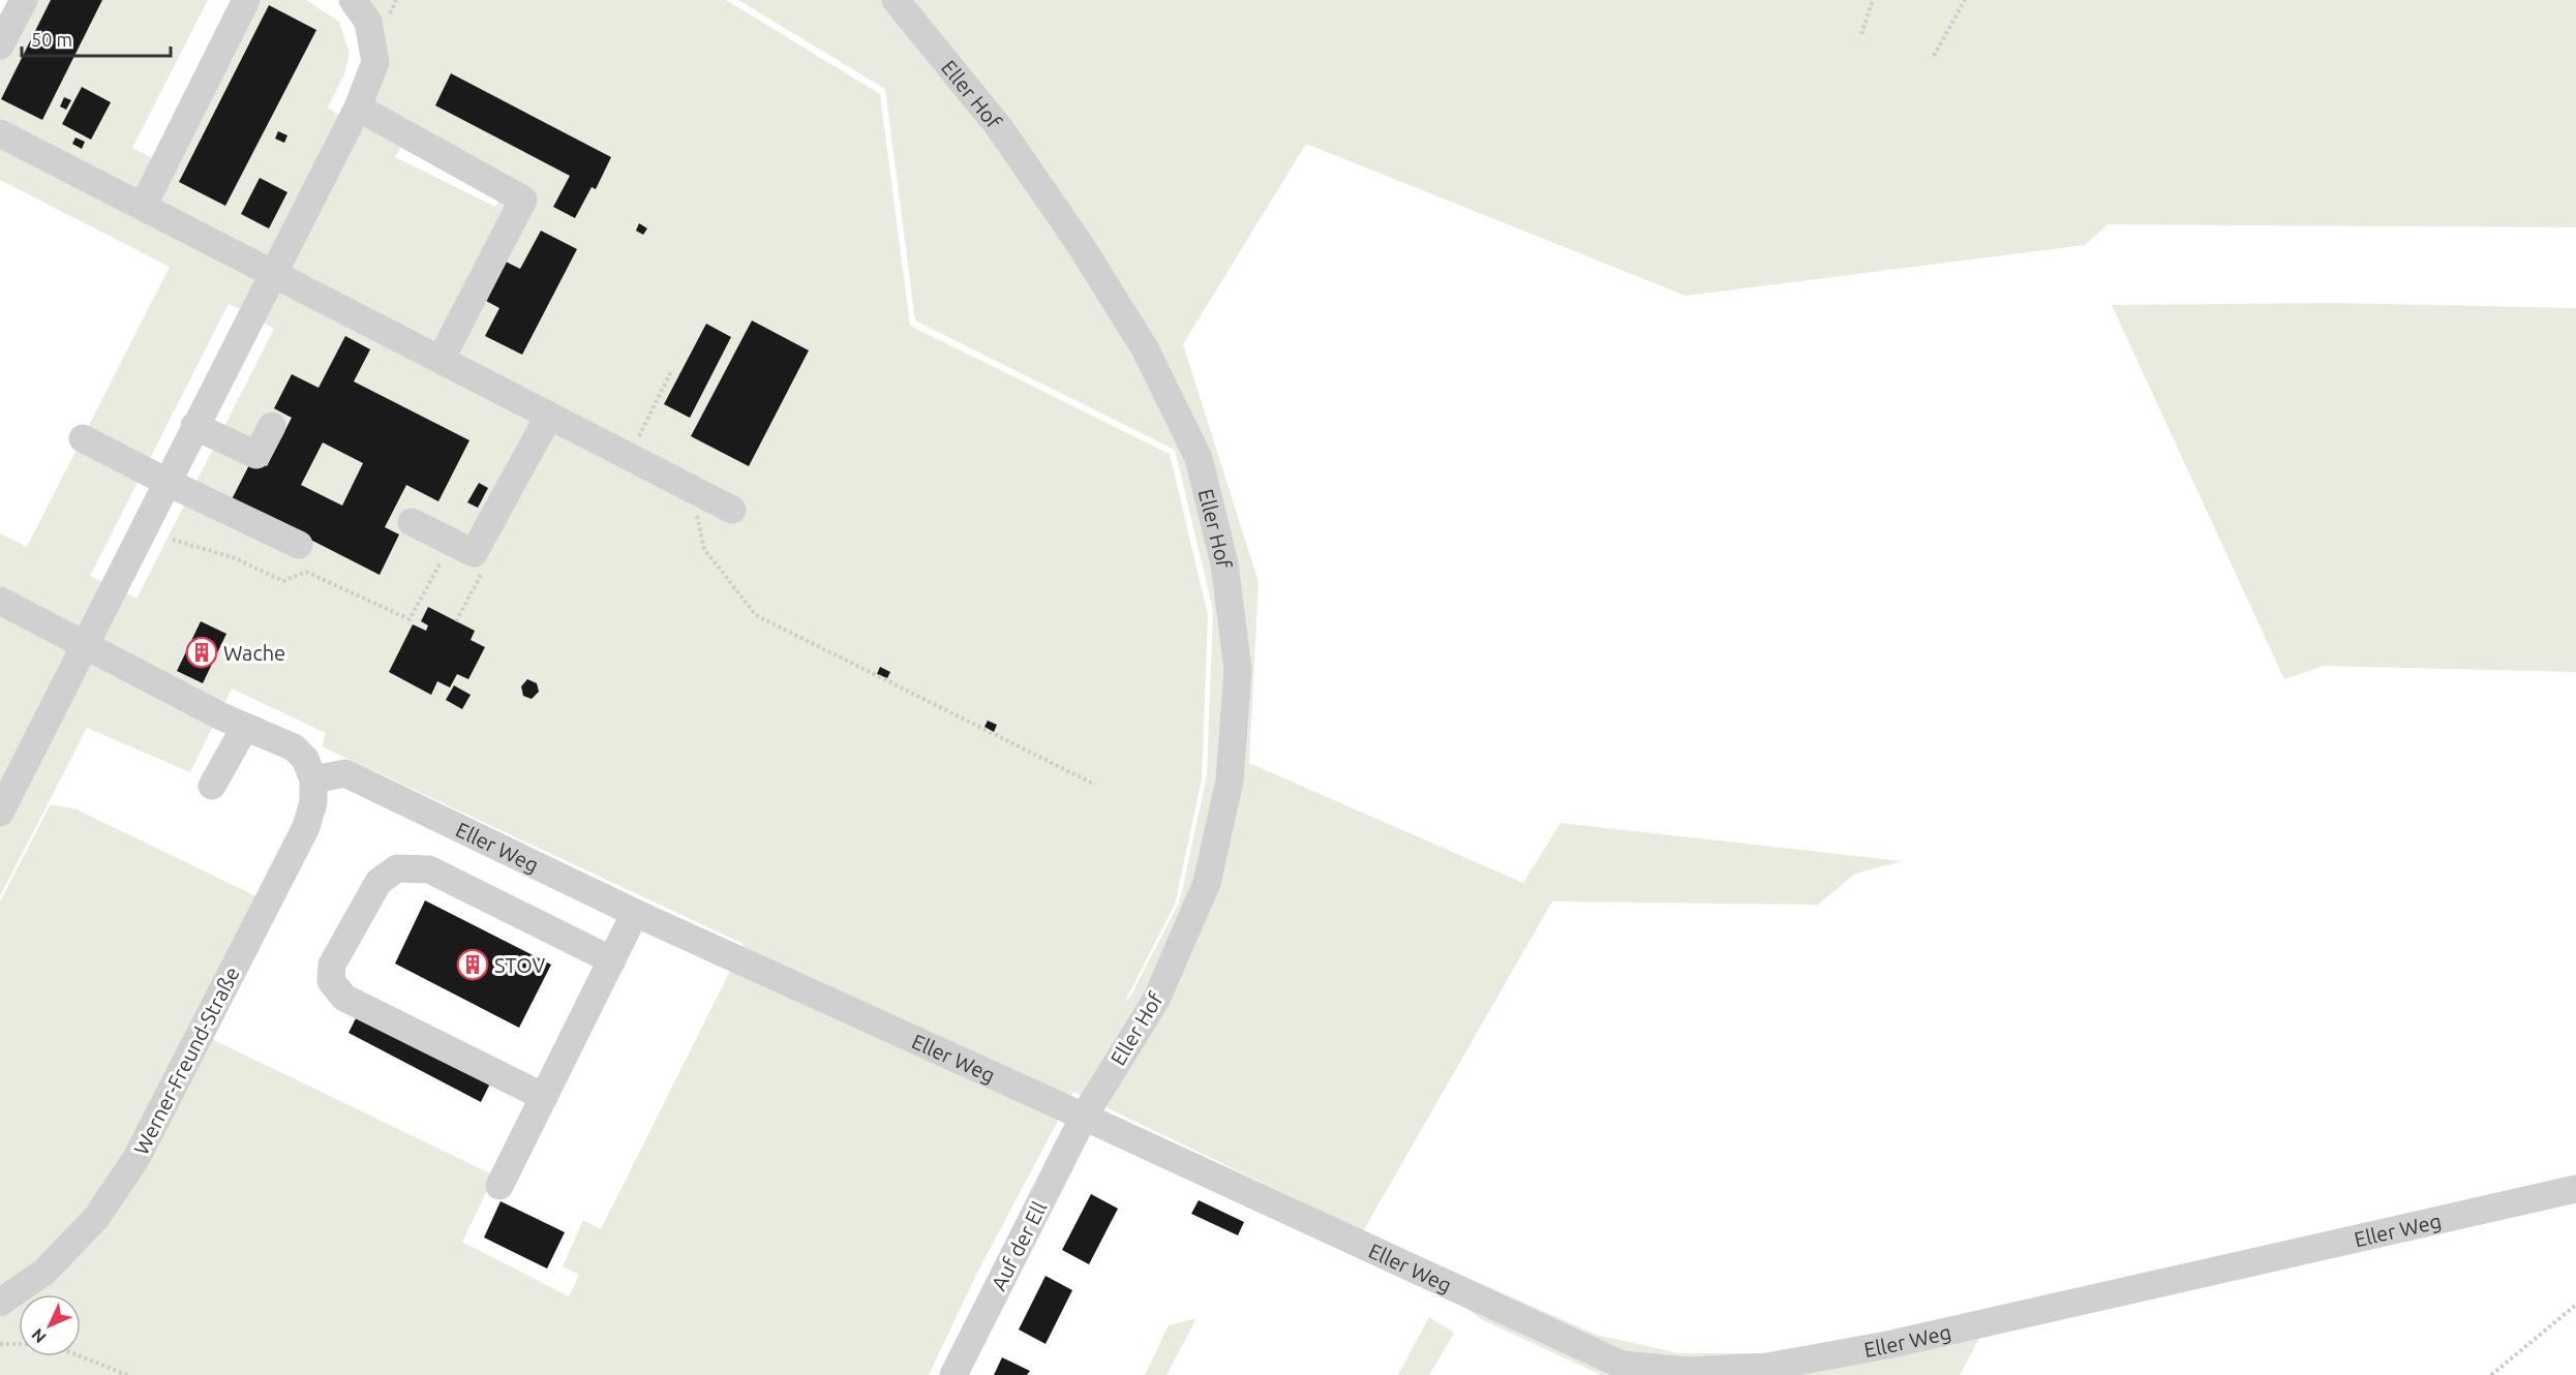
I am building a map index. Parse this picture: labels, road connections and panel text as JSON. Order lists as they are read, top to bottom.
{
  "streets": {
    "street": [
      "Eller Hof",
      "Eller Weg",
      "Werner-Freund-Straße",
      "Auf der Ell"
    ]
  },
  "crossings": [
    ["Eller Hof", "Eller Weg"],
    ["Eller Hof", "Auf der Ell"],
    ["Eller Weg", "Werner-Freund-Straße"],
    ["Eller Weg", "Auf der Ell"]
  ],
  "places": {
    "building": ["Wache", "STOV"]
  },
  "scale_bar": "50 m",
  "north": "bottom left"
}
